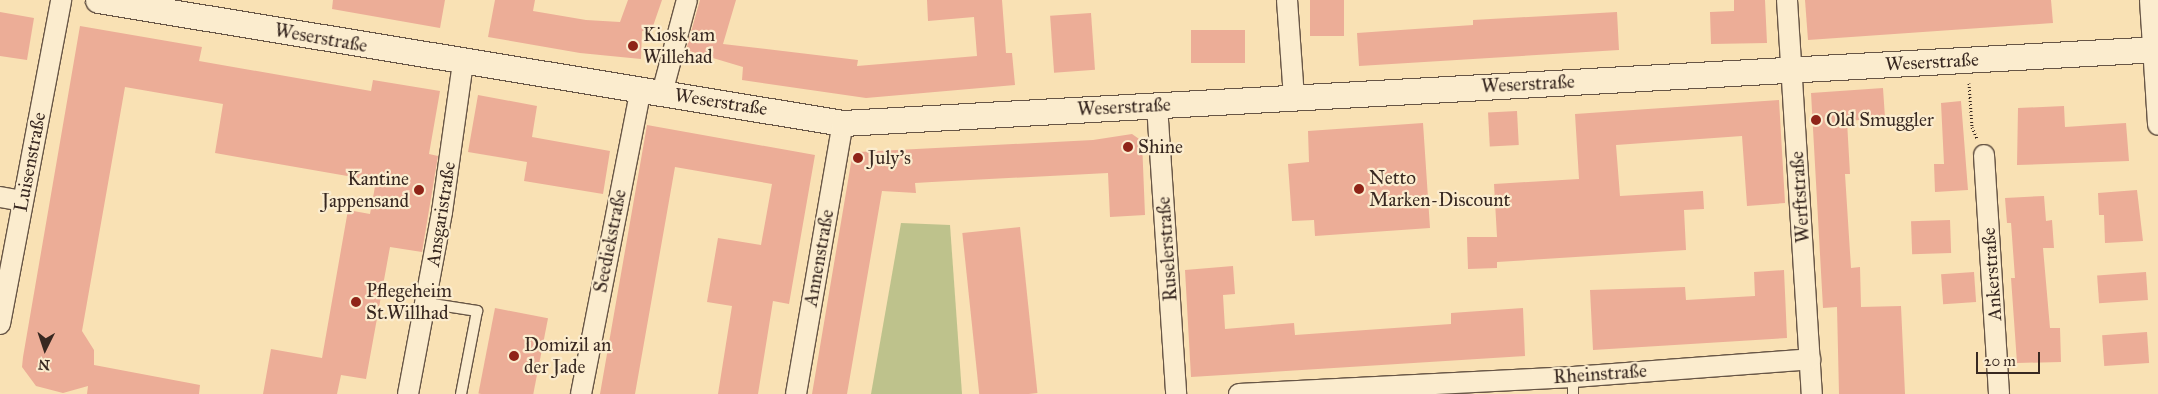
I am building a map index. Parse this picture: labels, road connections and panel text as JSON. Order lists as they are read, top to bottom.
{
  "streets": {
    "street": [
      "Weserstraße",
      "Luisenstraße",
      "Werftstraße",
      "Ansgaristraße",
      "Seediekstraße",
      "Ruselerstraße",
      "Annenstraße",
      "Ankerstraße",
      "Rheinstraße"
    ]
  },
  "crossings": [
    ["Weserstraße", "Werftstraße"],
    ["Weserstraße", "Ansgaristraße"],
    ["Weserstraße", "Seediekstraße"],
    ["Weserstraße", "Ruselerstraße"],
    ["Weserstraße", "Annenstraße"],
    ["Werftstraße", "Rheinstraße"]
  ],
  "places": [
    "Kiosk am Willehad",
    "Old Smuggler",
    "Shine",
    "July's",
    "Netto Marken-Discount",
    "Kantine Jappensand",
    "Pflegeheim St.Willhad",
    "Domizil an der Jade"
  ],
  "scale_bar": "20 m",
  "north": "bottom"
}
